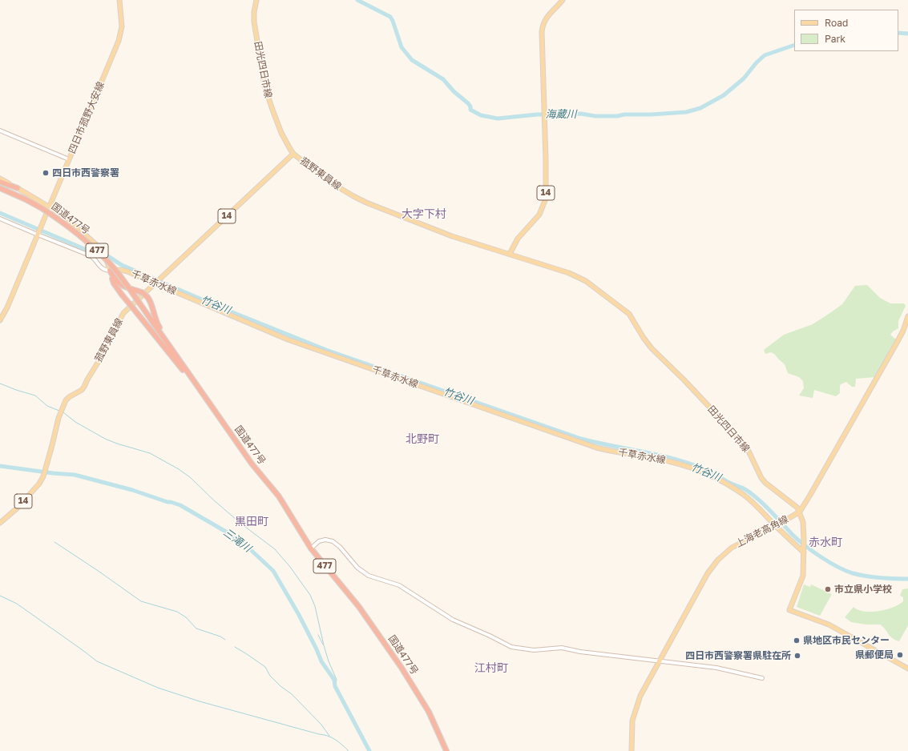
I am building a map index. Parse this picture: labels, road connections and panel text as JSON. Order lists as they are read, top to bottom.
{
  "streets": {
    "highway": ["国道477号", "477"],
    "main road": [
      "田光四日市線",
      "四日市菰野大安線",
      "菰野東員線",
      "14",
      "千草赤水線",
      "上海老高角線"
    ]
  },
  "crossings": [
    ["田光四日市線", "菰野東員線"],
    ["田光四日市線", "14"],
    ["田光四日市線", "上海老高角線"],
    ["菰野東員線", "14"],
    ["菰野東員線", "千草赤水線"],
    ["千草赤水線", "上海老高角線"]
  ],
  "districts": [
    "大字下村",
    "北野町",
    "黒田町",
    "赤水町",
    "江村町"
  ],
  "water": ["海蔵川", "竹谷川", "三滝川"],
  "places": [
    "四日市西警察署",
    "市立県小学校",
    "県地区市民センター",
    "県郵便局",
    "四日市西警察署県駐在所"
  ],
  "legend": ["Road", "Park"]
}
